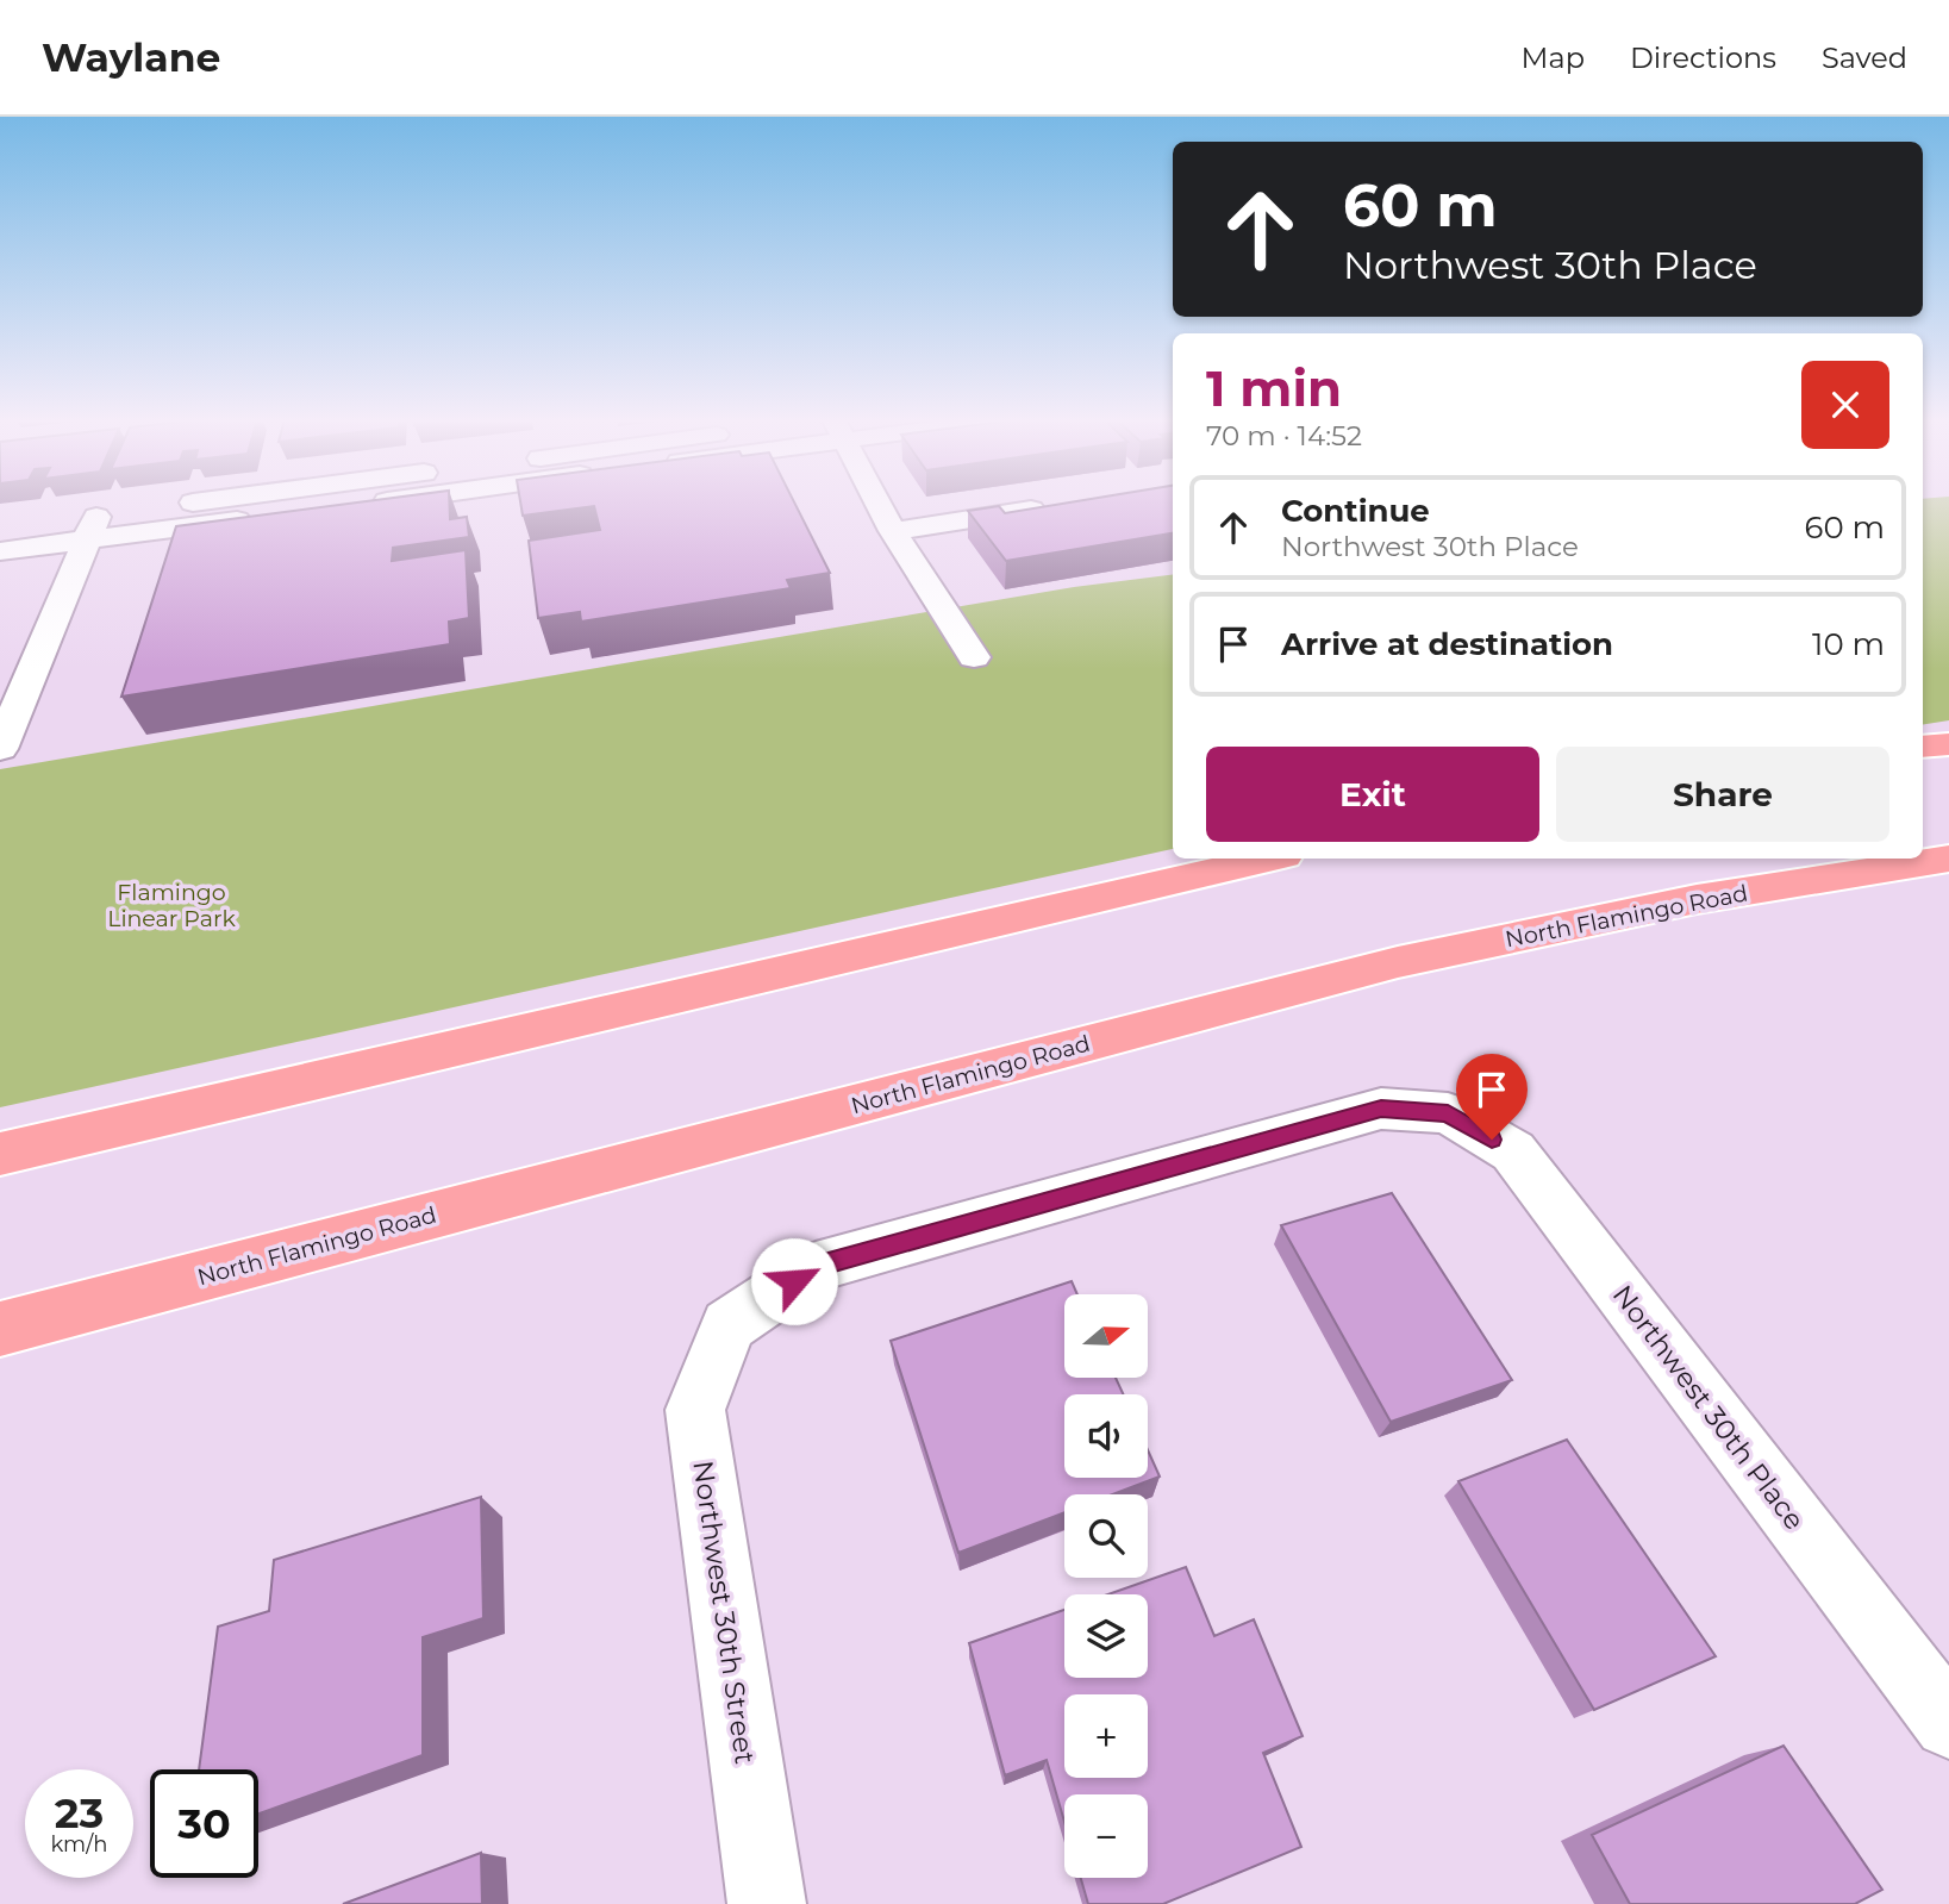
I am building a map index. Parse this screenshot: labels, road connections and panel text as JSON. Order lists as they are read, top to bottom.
{
  "streets": {
    "highway": ["North Flamingo Road"],
    "street": ["Northwest 30th Place", "Northwest 30th Street"]
  },
  "crossings": [
    ["Northwest 30th Place", "Northwest 30th Street"]
  ],
  "parks": ["Flamingo Linear Park"],
  "north": "right",
  "page": {
    "header": "Waylane",
    "nav": ["Map", "Directions", "Saved"],
    "turn": ["60 m", "Northwest 30th Place"],
    "heading": ["1 min", "70 m · 14:52"],
    "list": [
      {
        "name": "Continue",
        "note": "Northwest 30th Place",
        "value": "60 m"
      },
      {
        "name": "Arrive at destination",
        "value": "10 m"
      }
    ],
    "buttons": ["Exit", "Share"],
    "map_buttons": ["+", "−"],
    "speed": "23 km/h",
    "limit": "30"
  }
}
